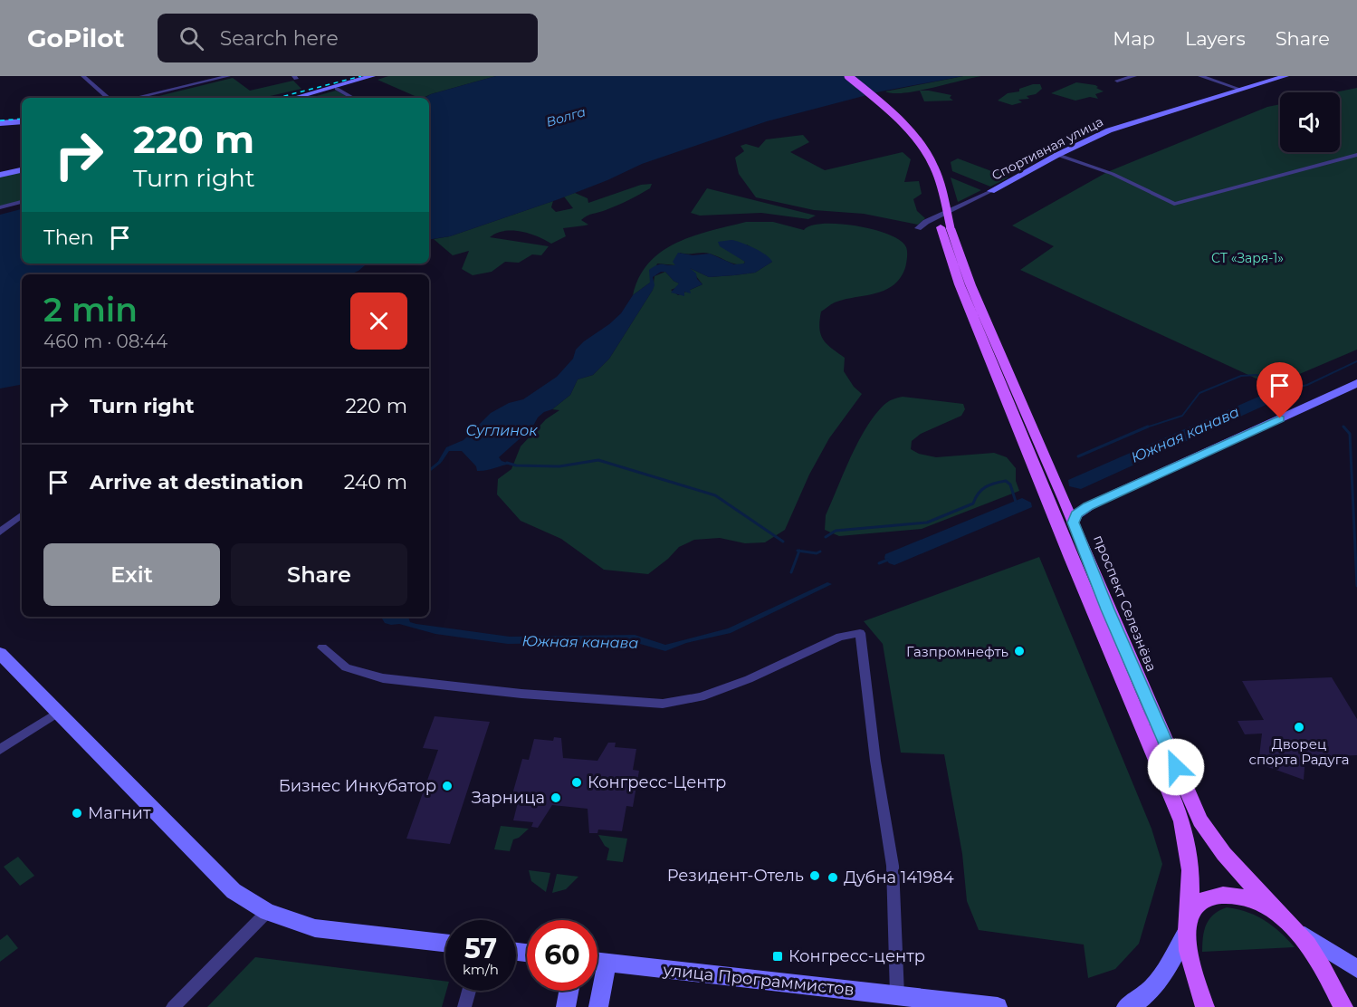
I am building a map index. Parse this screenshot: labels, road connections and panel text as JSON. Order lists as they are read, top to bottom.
{
  "streets": {
    "main road": ["проспект Селезнёва"],
    "street": ["Спортивная улица", "улица Программистов"]
  },
  "water": ["Волга", "Суглинок", "Южная канава"],
  "parks": ["СТ «Заря-1»"],
  "places": {
    "other": [
      "Газпромнефть",
      "Дворец спорта Радуга",
      "Конгресс-Центр",
      "Бизнес Инкубатор",
      "Зарница",
      "Магнит",
      "Резидент-Отель",
      "Дубна 141984"
    ],
    "transit": ["Конгресс-центр"]
  },
  "page": {
    "header": "GoPilot",
    "search": "Search here",
    "nav": ["Map", "Layers", "Share"],
    "turn": ["220 m", "Turn right"],
    "then": "Then",
    "heading": ["2 min", "460 m · 08:44"],
    "list": [
      {
        "name": "Turn right",
        "value": "220 m"
      },
      {
        "name": "Arrive at destination",
        "value": "240 m"
      }
    ],
    "buttons": ["Exit", "Share"],
    "speed": "57 km/h",
    "limit": "60"
  }
}
